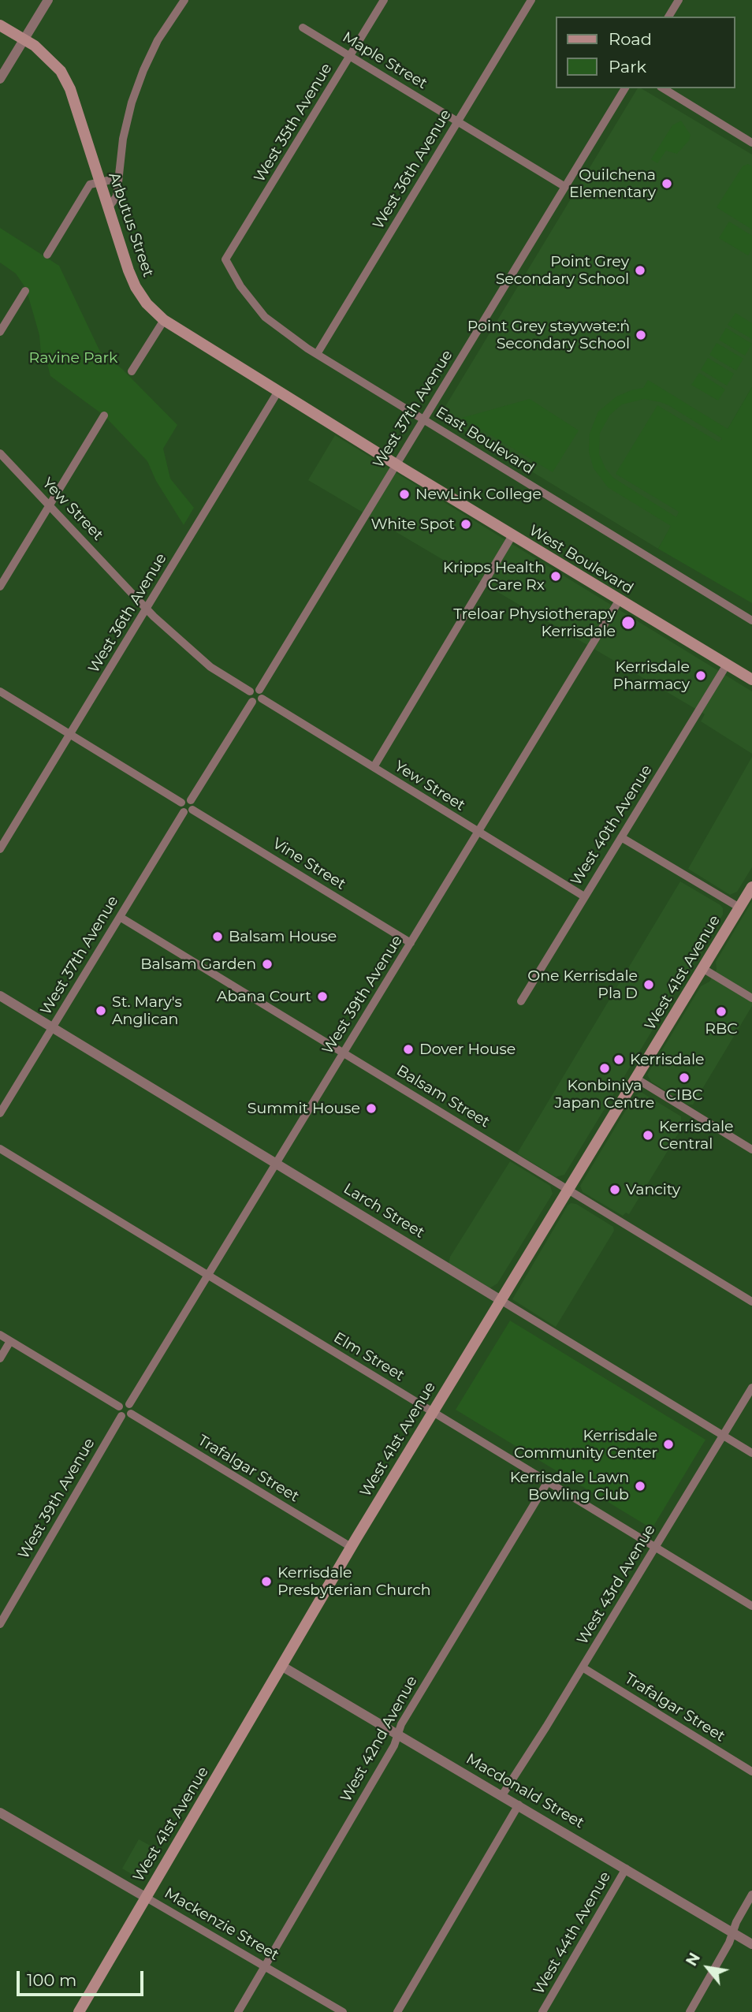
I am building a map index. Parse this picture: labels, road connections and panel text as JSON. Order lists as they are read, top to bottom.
{
  "streets": {
    "main road": ["Arbutus Street", "West Boulevard", "West 41st Avenue"],
    "street": [
      "Maple Street",
      "West 35th Avenue",
      "West 36th Avenue",
      "West 37th Avenue",
      "East Boulevard",
      "Yew Street",
      "West 40th Avenue",
      "Vine Street",
      "West 39th Avenue",
      "Balsam Street",
      "Larch Street",
      "Elm Street",
      "Trafalgar Street",
      "West 43rd Avenue",
      "West 42nd Avenue",
      "Macdonald Street",
      "Mackenzie Street",
      "West 44th Avenue"
    ]
  },
  "crossings": [
    ["Maple Street", "West 35th Avenue"],
    ["Maple Street", "West 36th Avenue"],
    ["Maple Street", "West 37th Avenue"],
    ["West 35th Avenue", "East Boulevard"],
    ["West 36th Avenue", "Arbutus Street"],
    ["West 36th Avenue", "East Boulevard"],
    ["West 36th Avenue", "Yew Street"],
    ["Arbutus Street", "West 37th Avenue"],
    ["Arbutus Street", "West Boulevard"],
    ["West 37th Avenue", "East Boulevard"],
    ["West 37th Avenue", "Yew Street"],
    ["West 37th Avenue", "West Boulevard"],
    ["West 37th Avenue", "Vine Street"],
    ["West 37th Avenue", "Balsam Street"],
    ["West 37th Avenue", "Larch Street"],
    ["Yew Street", "West 40th Avenue"],
    ["Yew Street", "West 39th Avenue"],
    ["West Boulevard", "West 40th Avenue"],
    ["West Boulevard", "West 39th Avenue"],
    ["Vine Street", "West 39th Avenue"],
    ["West 41st Avenue", "Balsam Street"],
    ["West 41st Avenue", "Larch Street"],
    ["West 41st Avenue", "Elm Street"],
    ["West 41st Avenue", "Trafalgar Street"],
    ["West 41st Avenue", "Macdonald Street"],
    ["West 41st Avenue", "Mackenzie Street"],
    ["West 39th Avenue", "Balsam Street"],
    ["West 39th Avenue", "Larch Street"],
    ["West 39th Avenue", "Elm Street"],
    ["West 39th Avenue", "Trafalgar Street"],
    ["Larch Street", "West 43rd Avenue"],
    ["Elm Street", "West 43rd Avenue"],
    ["Elm Street", "West 42nd Avenue"],
    ["Trafalgar Street", "West 43rd Avenue"],
    ["West 43rd Avenue", "Macdonald Street"],
    ["West 42nd Avenue", "Macdonald Street"],
    ["West 42nd Avenue", "Mackenzie Street"],
    ["Macdonald Street", "West 44th Avenue"]
  ],
  "parks": ["Ravine Park"],
  "places": [
    "Quilchena Elementary",
    "Point Grey Secondary School",
    "Point Grey stəywəte:n̓ Secondary School",
    "NewLink College",
    "White Spot",
    "Kripps Health Care Rx",
    "Treloar Physiotherapy Kerrisdale",
    "Kerrisdale Pharmacy",
    "Balsam House",
    "Balsam Garden",
    "One Kerrisdale Pla D",
    "Abana Court",
    "St. Mary's Anglican",
    "RBC",
    "Dover House",
    "Kerrisdale",
    "Konbiniya Japan Centre",
    "CIBC",
    "Summit House",
    "Kerrisdale Central",
    "Vancity",
    "Kerrisdale Community Center",
    "Kerrisdale Lawn Bowling Club",
    "Kerrisdale Presbyterian Church"
  ],
  "legend": ["Road", "Park"],
  "scale_bar": "100 m",
  "north": "top left"
}
